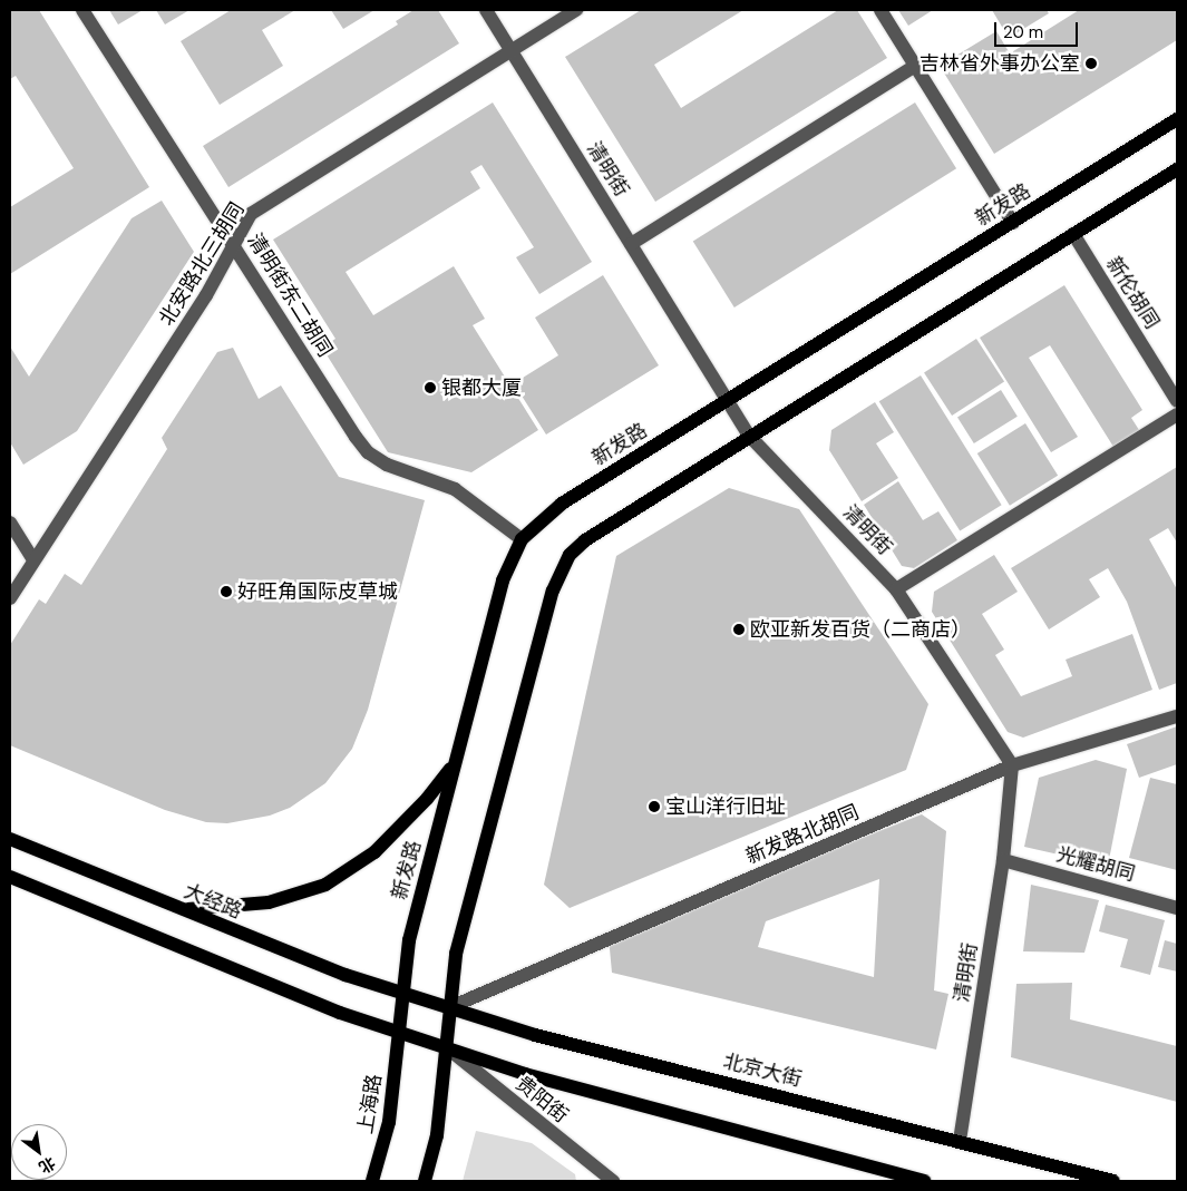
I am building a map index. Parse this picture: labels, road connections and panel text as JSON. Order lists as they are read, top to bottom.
{
  "streets": {
    "main road": [
      "新发路",
      "大经路",
      "北京大街",
      "上海路"
    ],
    "street": [
      "清明街",
      "北安路北三胡同",
      "新伦胡同",
      "清明街东二胡同",
      "新发路北胡同",
      "光耀胡同",
      "贵阳街"
    ]
  },
  "crossings": [
    ["清明街", "新发路"],
    ["清明街", "北安路北三胡同"],
    ["清明街", "新发路北胡同"],
    ["清明街", "光耀胡同"],
    ["清明街", "北京大街"],
    ["新发路", "清明街东二胡同"],
    ["新发路", "大经路"],
    ["新发路", "北京大街"],
    ["新发路", "上海路"],
    ["北安路北三胡同", "清明街东二胡同"],
    ["新发路北胡同", "北京大街"],
    ["大经路", "北京大街"]
  ],
  "places": [
    "吉林省外事办公室",
    "银都大厦",
    "好旺角国际皮草城",
    "欧亚新发百货（二商店）",
    "宝山洋行旧址"
  ],
  "scale_bar": "20 m",
  "north": "bottom right"
}
